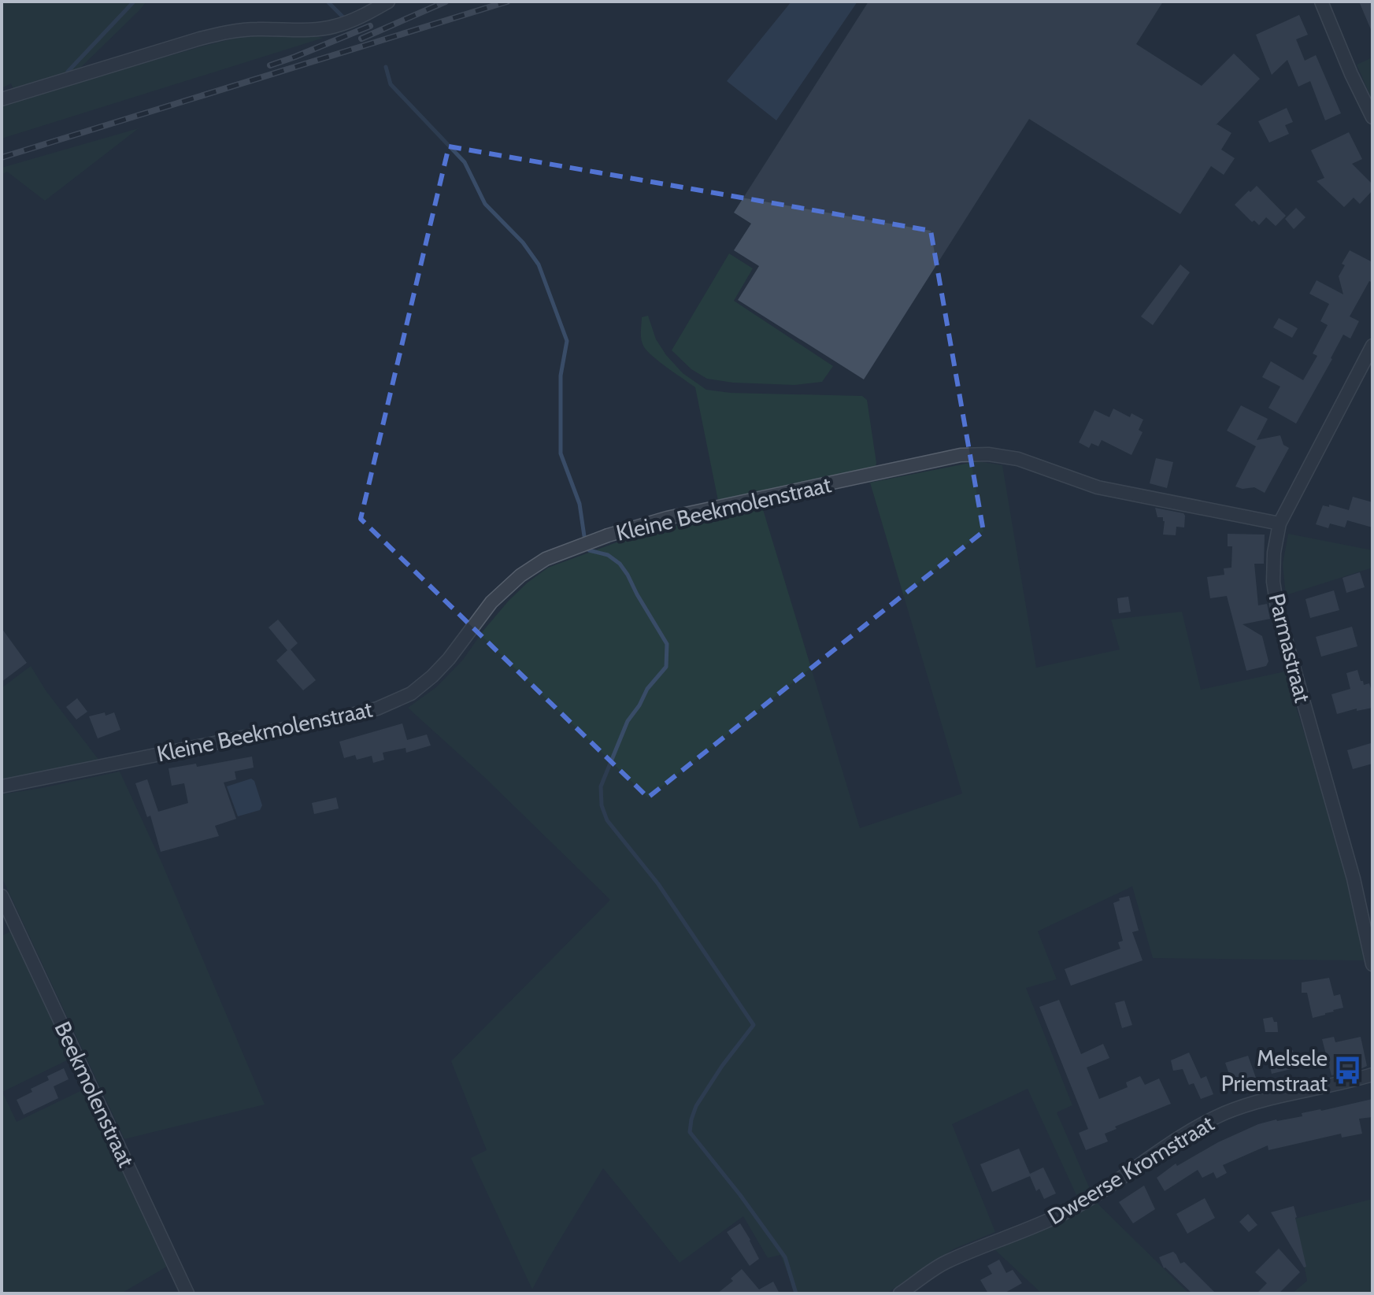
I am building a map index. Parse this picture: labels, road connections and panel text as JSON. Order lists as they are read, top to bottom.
{
  "streets": {
    "street": [
      "Kleine Beekmolenstraat",
      "Parmastraat",
      "Beekmolenstraat",
      "Dweerse Kromstraat"
    ]
  },
  "crossings": [
    ["Kleine Beekmolenstraat", "Parmastraat"]
  ],
  "places": {
    "bus stop": ["Melsele Priemstraat"]
  }
}
